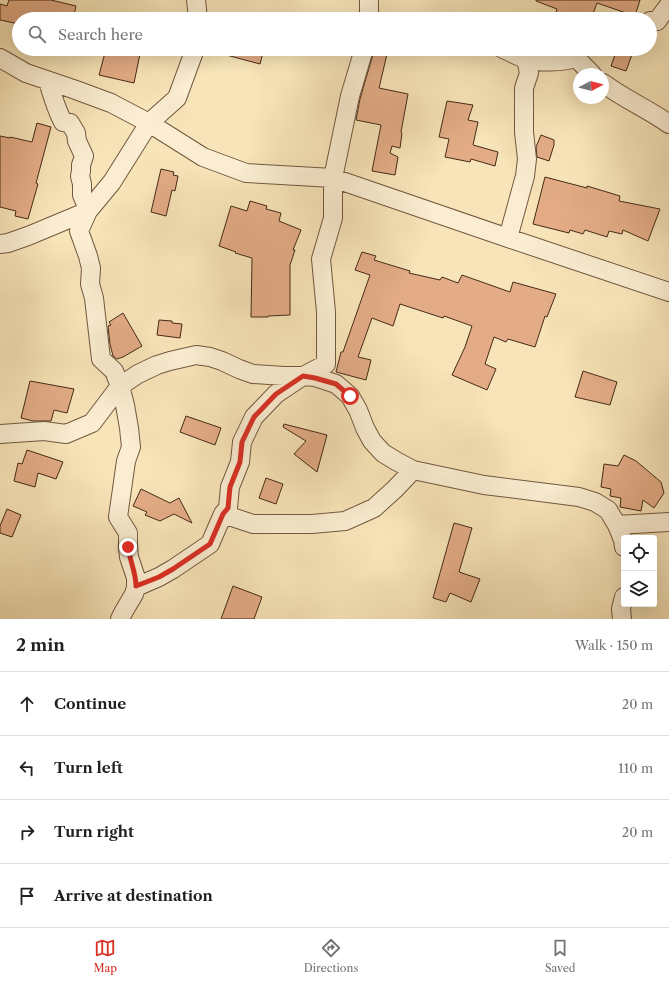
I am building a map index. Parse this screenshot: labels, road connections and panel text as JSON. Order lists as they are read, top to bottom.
{
  "north": "right",
  "page": {
    "search": "Search here",
    "heading": ["2 min", "Walk · 150 m"],
    "list": [
      ["Continue", "20 m"],
      ["Turn left", "110 m"],
      ["Turn right", "20 m"],
      "Arrive at destination"
    ],
    "nav": ["Map", "Directions", "Saved"]
  }
}
